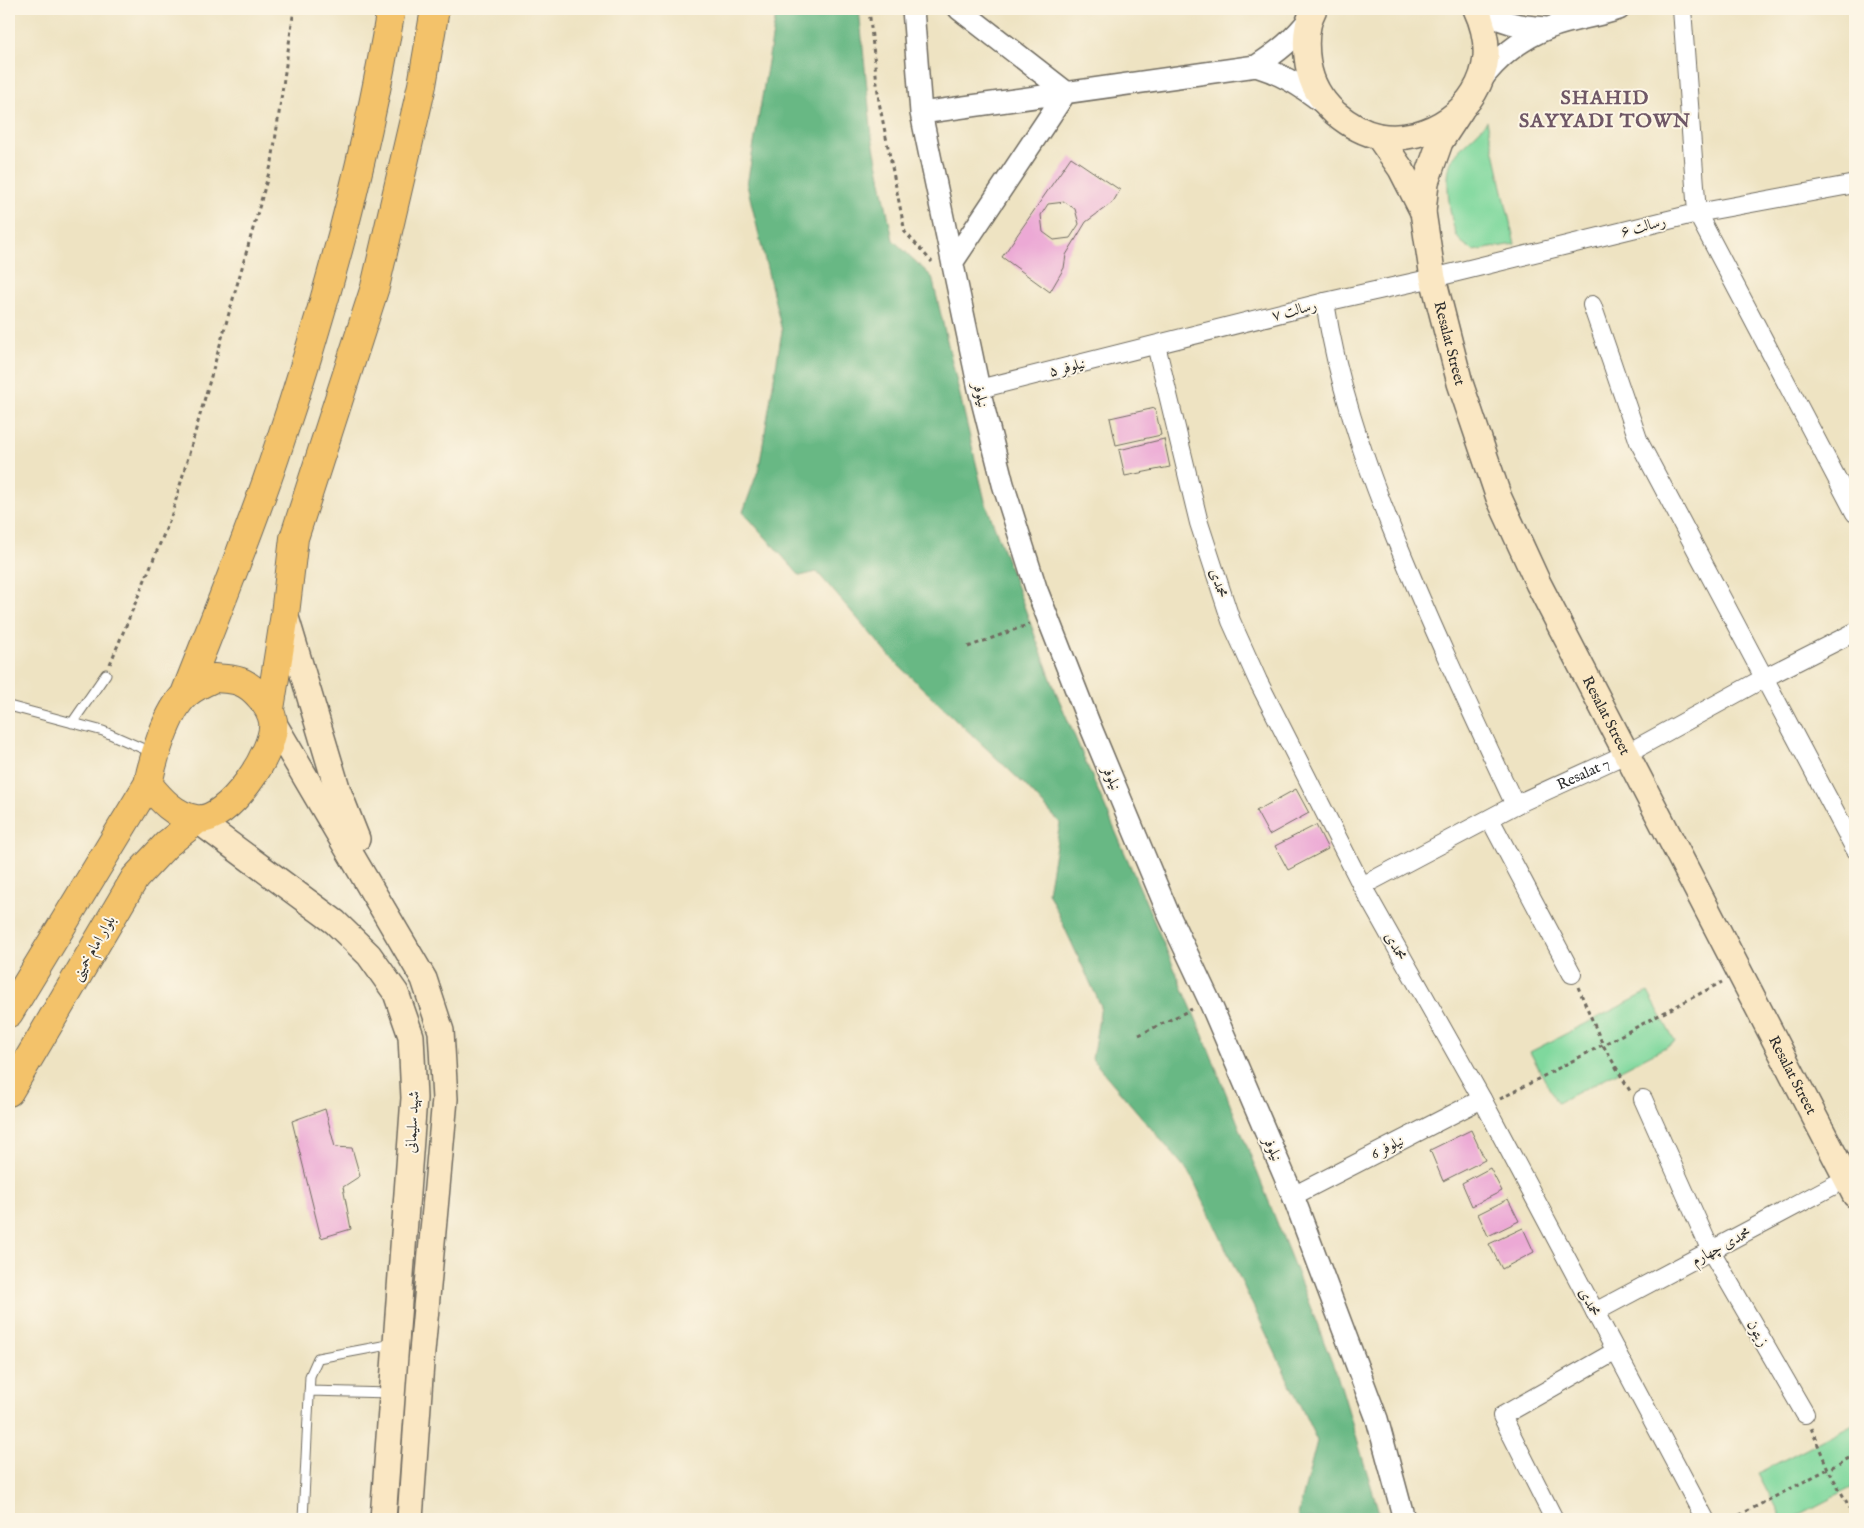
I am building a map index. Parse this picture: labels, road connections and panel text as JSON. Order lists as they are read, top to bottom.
{
  "streets": {
    "highway": ["بلوار امام خمینی"],
    "main road": ["Resalat Street", "شهید سلیمانی"],
    "street": [
      "رسالت ۶",
      "رسالت ۷",
      "نیلوفر ۵",
      "نیلوفر",
      "محمدی",
      "Resalat 7",
      "نیلوفر 6",
      "محمدی چهارم",
      "زیتون"
    ]
  },
  "crossings": [
    ["رسالت ۶", "رسالت ۷"],
    ["رسالت ۶", "Resalat Street"],
    ["رسالت ۷", "Resalat Street"],
    ["رسالت ۷", "نیلوفر ۵"],
    ["رسالت ۷", "محمدی"],
    ["Resalat Street", "Resalat 7"],
    ["Resalat Street", "محمدی چهارم"],
    ["نیلوفر ۵", "نیلوفر"],
    ["نیلوفر ۵", "محمدی"],
    ["نیلوفر", "نیلوفر 6"],
    ["محمدی", "Resalat 7"],
    ["محمدی", "نیلوفر 6"],
    ["محمدی", "محمدی چهارم"],
    ["بلوار امام خمینی", "شهید سلیمانی"],
    ["محمدی چهارم", "زیتون"]
  ],
  "districts": ["SHAHID SAYYADI TOWN"]
}
